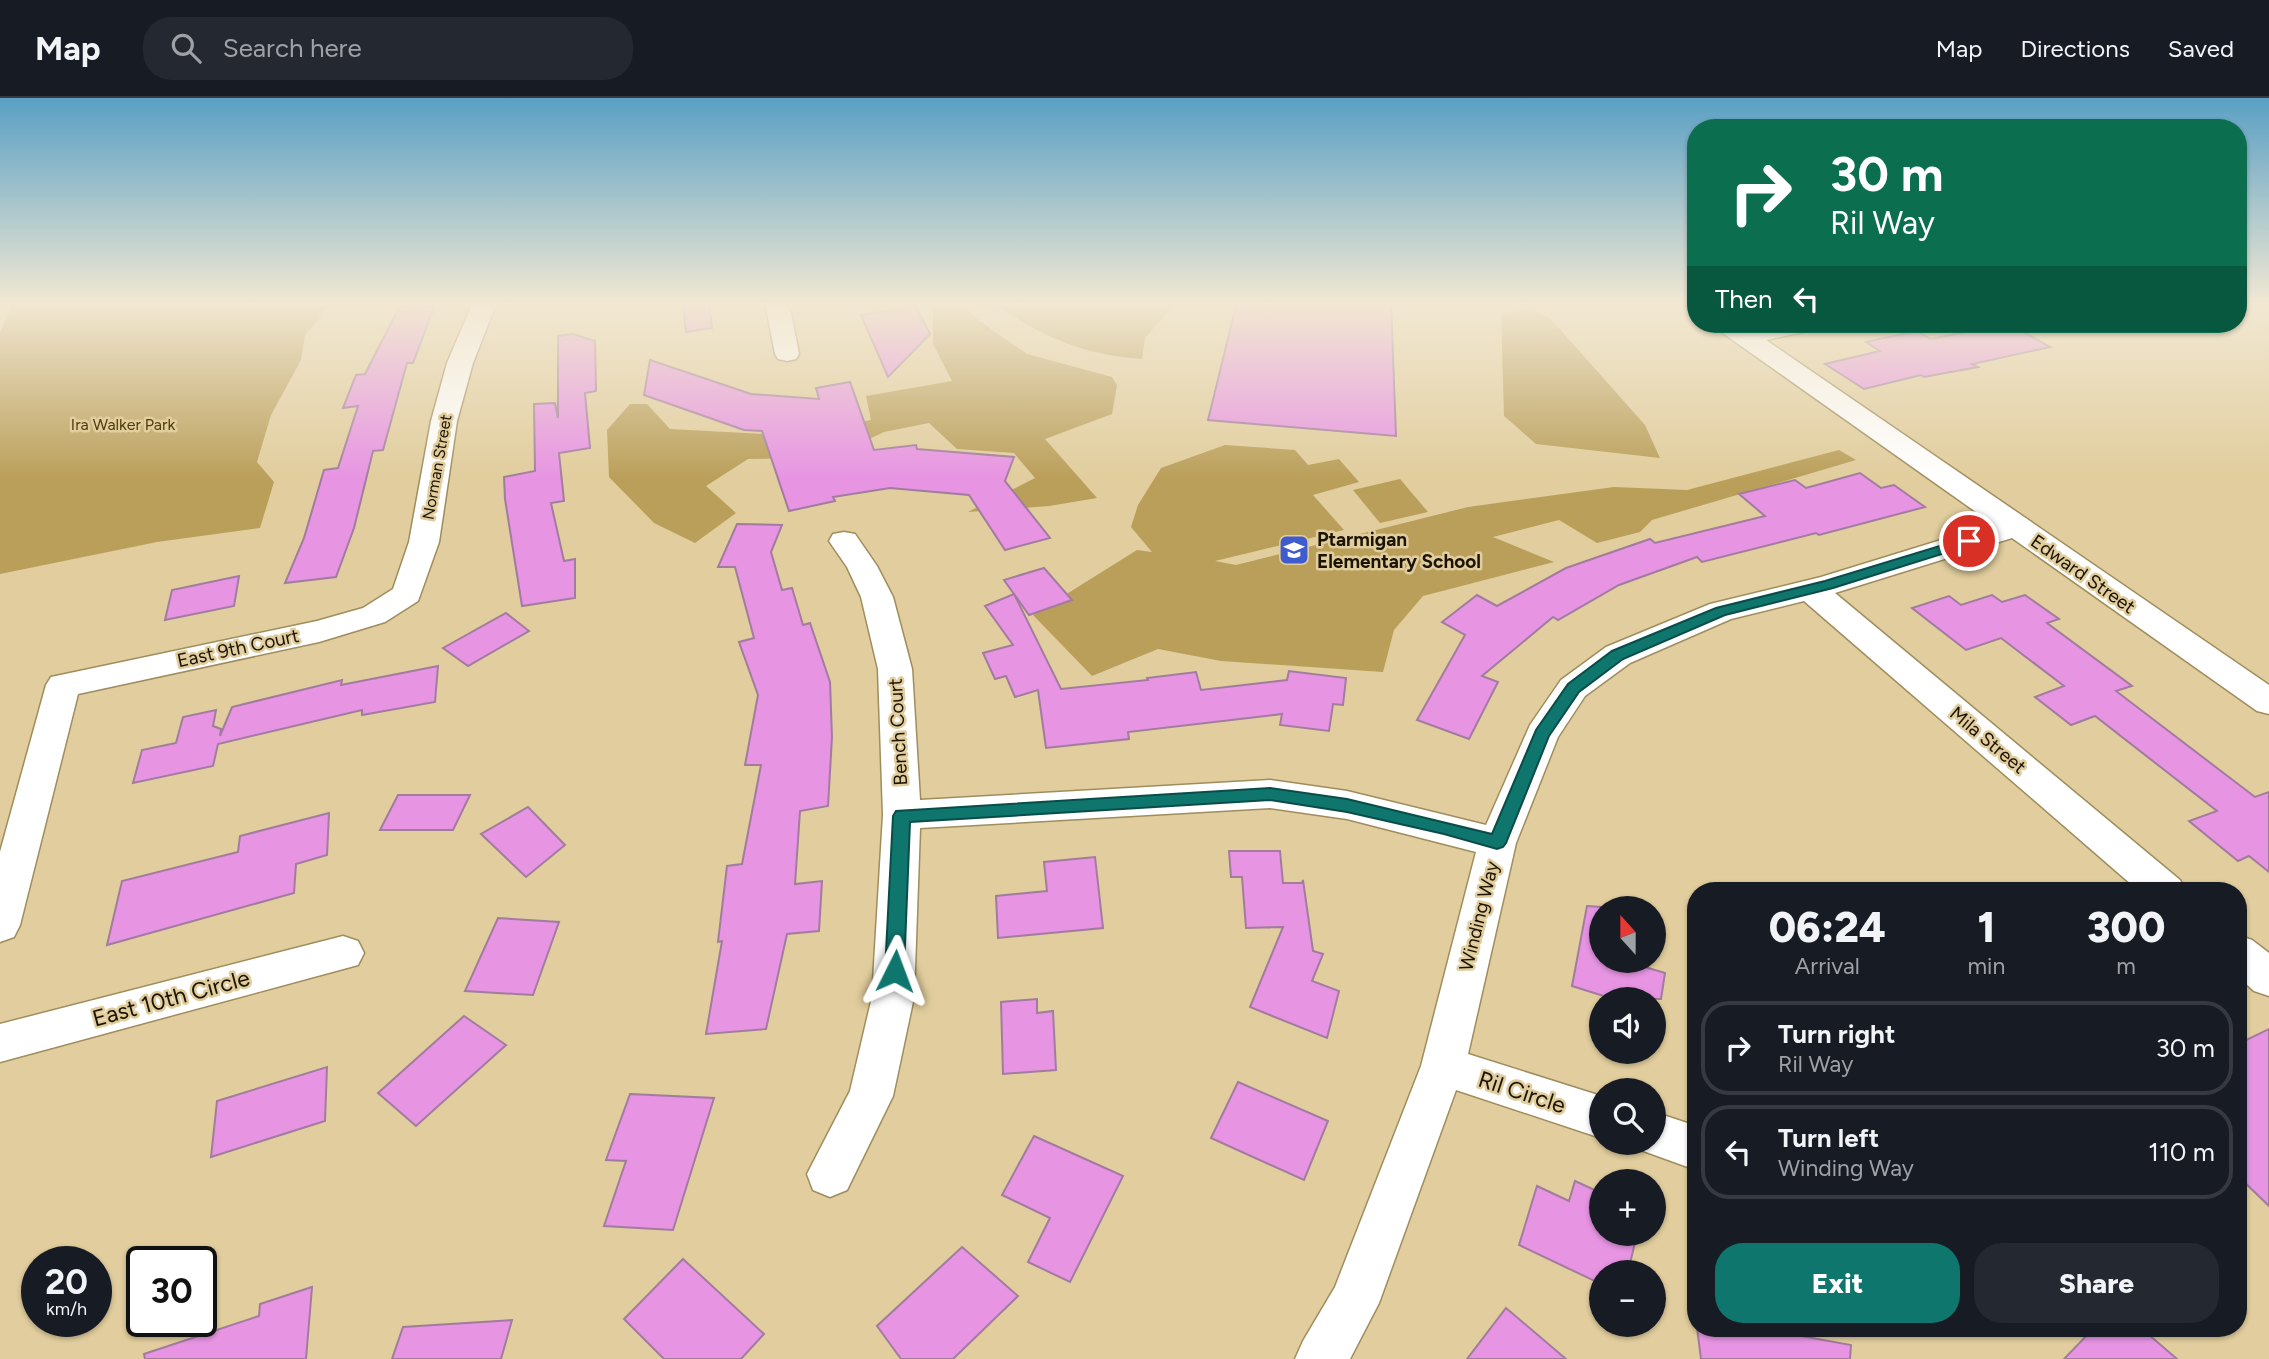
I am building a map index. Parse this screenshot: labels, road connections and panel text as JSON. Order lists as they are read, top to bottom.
{
  "streets": {
    "street": [
      "Norman Street",
      "Edward Street",
      "East 9th Court",
      "Bench Court",
      "Mila Street",
      "Winding Way",
      "East 10th Circle",
      "Ril Circle"
    ]
  },
  "crossings": [
    ["Norman Street", "East 9th Court"],
    ["Edward Street", "Winding Way"],
    ["Mila Street", "Winding Way"],
    ["Winding Way", "Ril Circle"]
  ],
  "parks": ["Ira Walker Park"],
  "places": {
    "school or university": ["Ptarmigan Elementary School"]
  },
  "north": "top",
  "page": {
    "header": "Map",
    "search": "Search here",
    "nav": ["Map", "Directions", "Saved"],
    "turn": ["30 m", "Ril Way"],
    "then": "Then",
    "eta": [
      "06:24",
      "Arrival",
      "1",
      "min",
      "300",
      "m"
    ],
    "map_buttons": ["+", "−"],
    "list": [
      {
        "name": "Turn right",
        "note": "Ril Way",
        "value": "30 m"
      },
      {
        "name": "Turn left",
        "note": "Winding Way",
        "value": "110 m"
      }
    ],
    "buttons": ["Exit", "Share"],
    "speed": "20 km/h",
    "limit": "30"
  }
}
